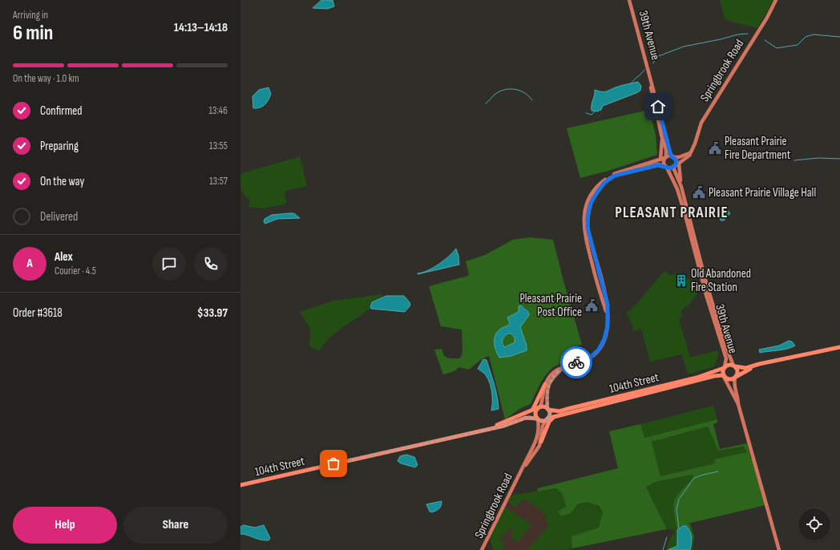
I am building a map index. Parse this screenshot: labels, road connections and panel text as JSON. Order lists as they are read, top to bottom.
{
  "streets": {
    "main road": ["104th Street"],
    "street": ["39th Avenue", "Springbrook Road"]
  },
  "crossings": [
    ["39th Avenue", "Springbrook Road"],
    ["39th Avenue", "104th Street"],
    ["Springbrook Road", "104th Street"]
  ],
  "districts": ["PLEASANT PRAIRIE"],
  "places": {
    "public building": ["Pleasant Prairie Fire Department", "Pleasant Prairie Village Hall", "Pleasant Prairie Post Office"],
    "building": ["Old Abandoned Fire Station"]
  },
  "page": {
    "heading": ["6 min", "Arriving in", "14:13–14:18"],
    "panel": [
      "Alex",
      "Courier · 4.5",
      "Order #3618",
      "$33.97"
    ],
    "bar": "On the way · 1.0 km",
    "list": [
      ["Confirmed", "13:46"],
      ["Preparing", "13:55"],
      ["On the way", "13:57"],
      "Delivered"
    ],
    "round": "A",
    "buttons": ["Help", "Share"]
  }
}
